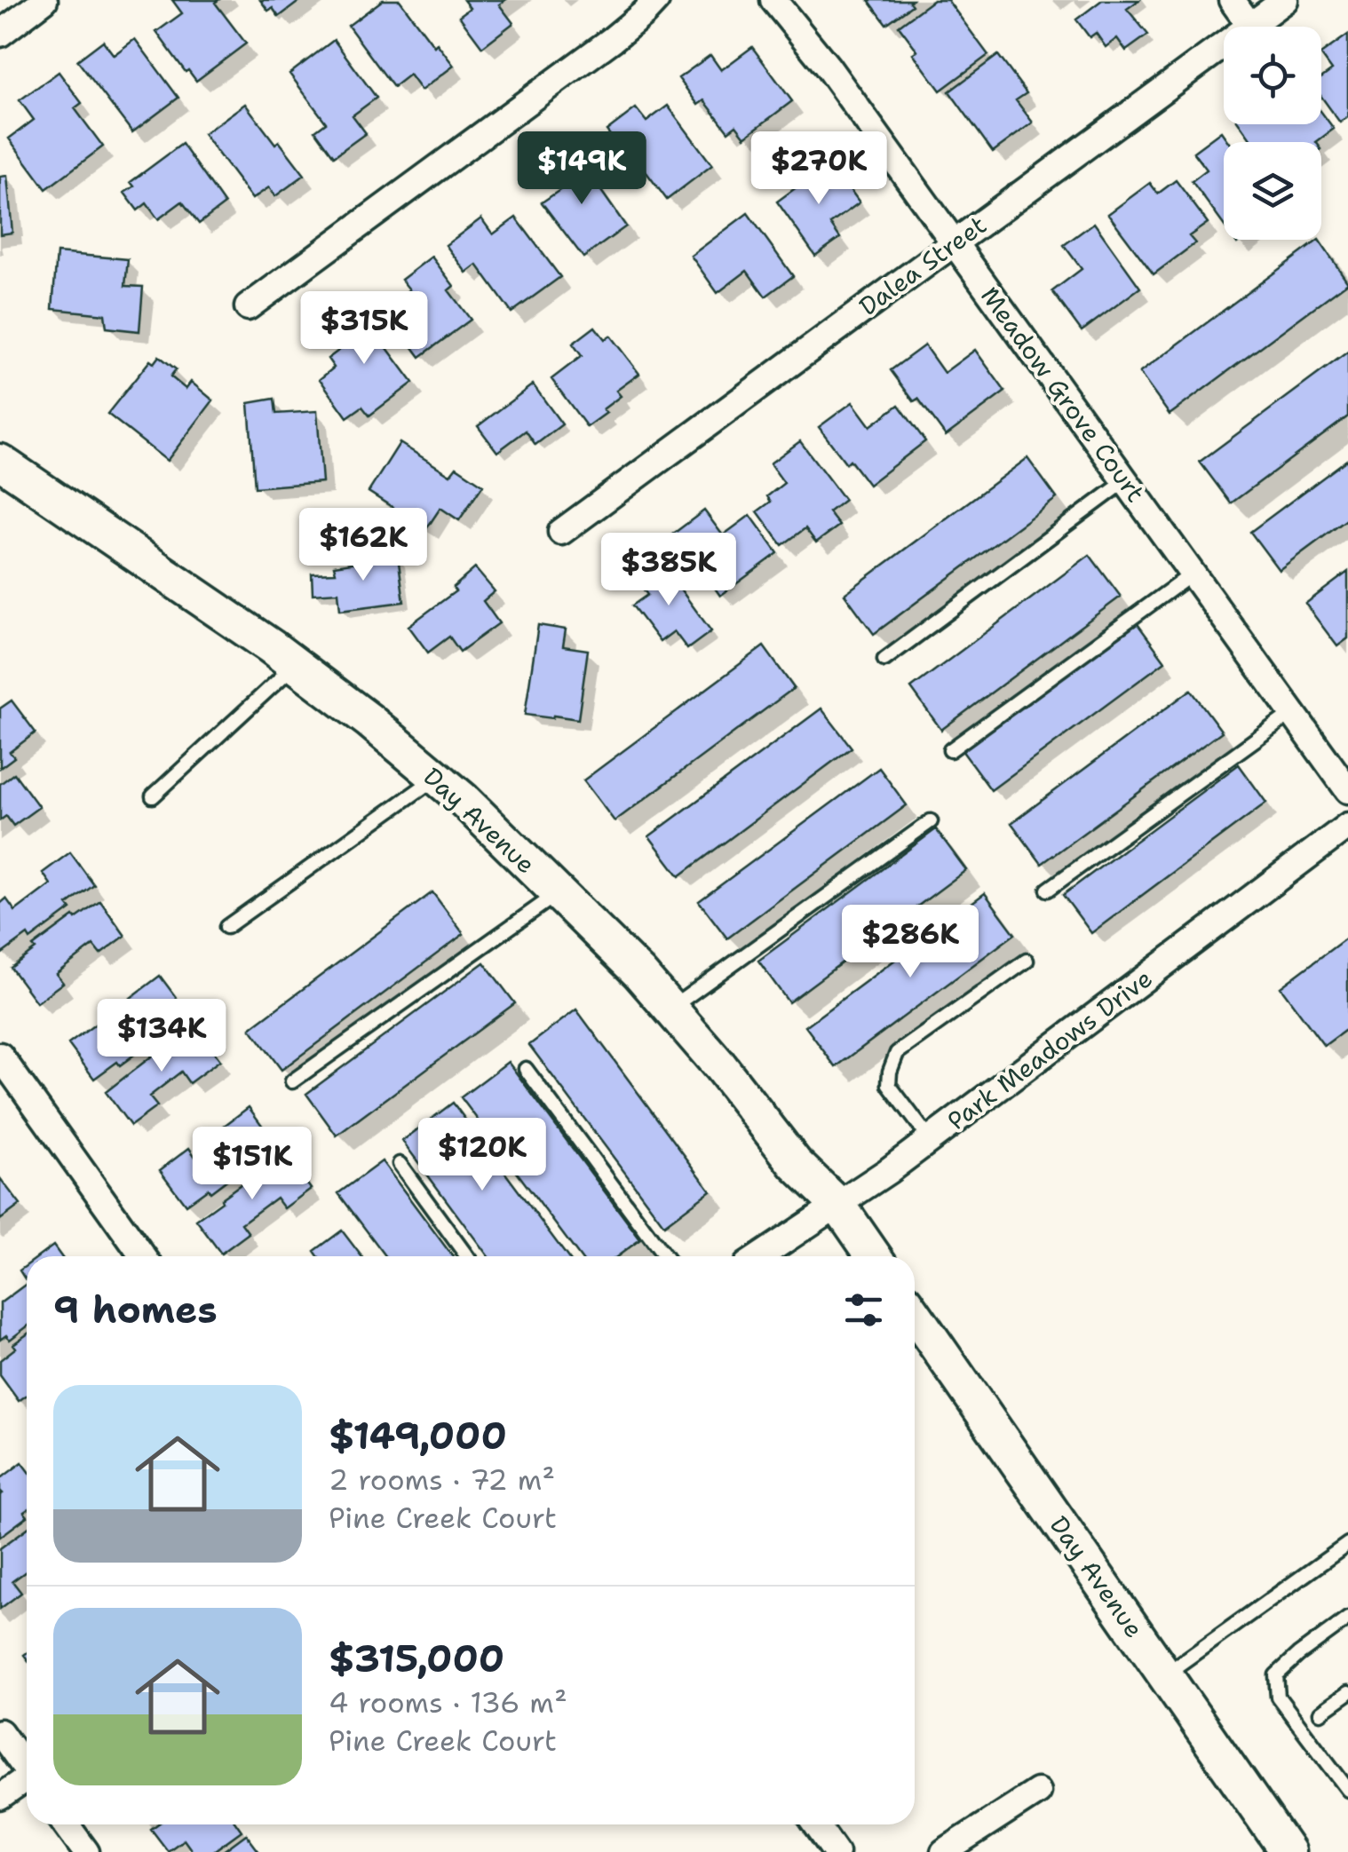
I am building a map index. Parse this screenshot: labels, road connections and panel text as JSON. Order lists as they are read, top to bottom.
{
  "streets": {
    "street": [
      "Dalea Street",
      "Meadow Grove Court",
      "Day Avenue",
      "Park Meadows Drive"
    ]
  },
  "crossings": [
    ["Dalea Street", "Meadow Grove Court"],
    ["Day Avenue", "Park Meadows Drive"]
  ],
  "page": {
    "price": [
      "$149K",
      "$270K",
      "$315K",
      "$162K",
      "$385K",
      "$286K",
      "$134K",
      "$120K",
      "$151K"
    ],
    "heading": "9 homes",
    "list": [
      {
        "name": "$149,000",
        "note": "2 rooms · 72 m² · Pine Creek Court"
      },
      {
        "name": "$315,000",
        "note": "4 rooms · 136 m² · Pine Creek Court"
      }
    ]
  }
}
